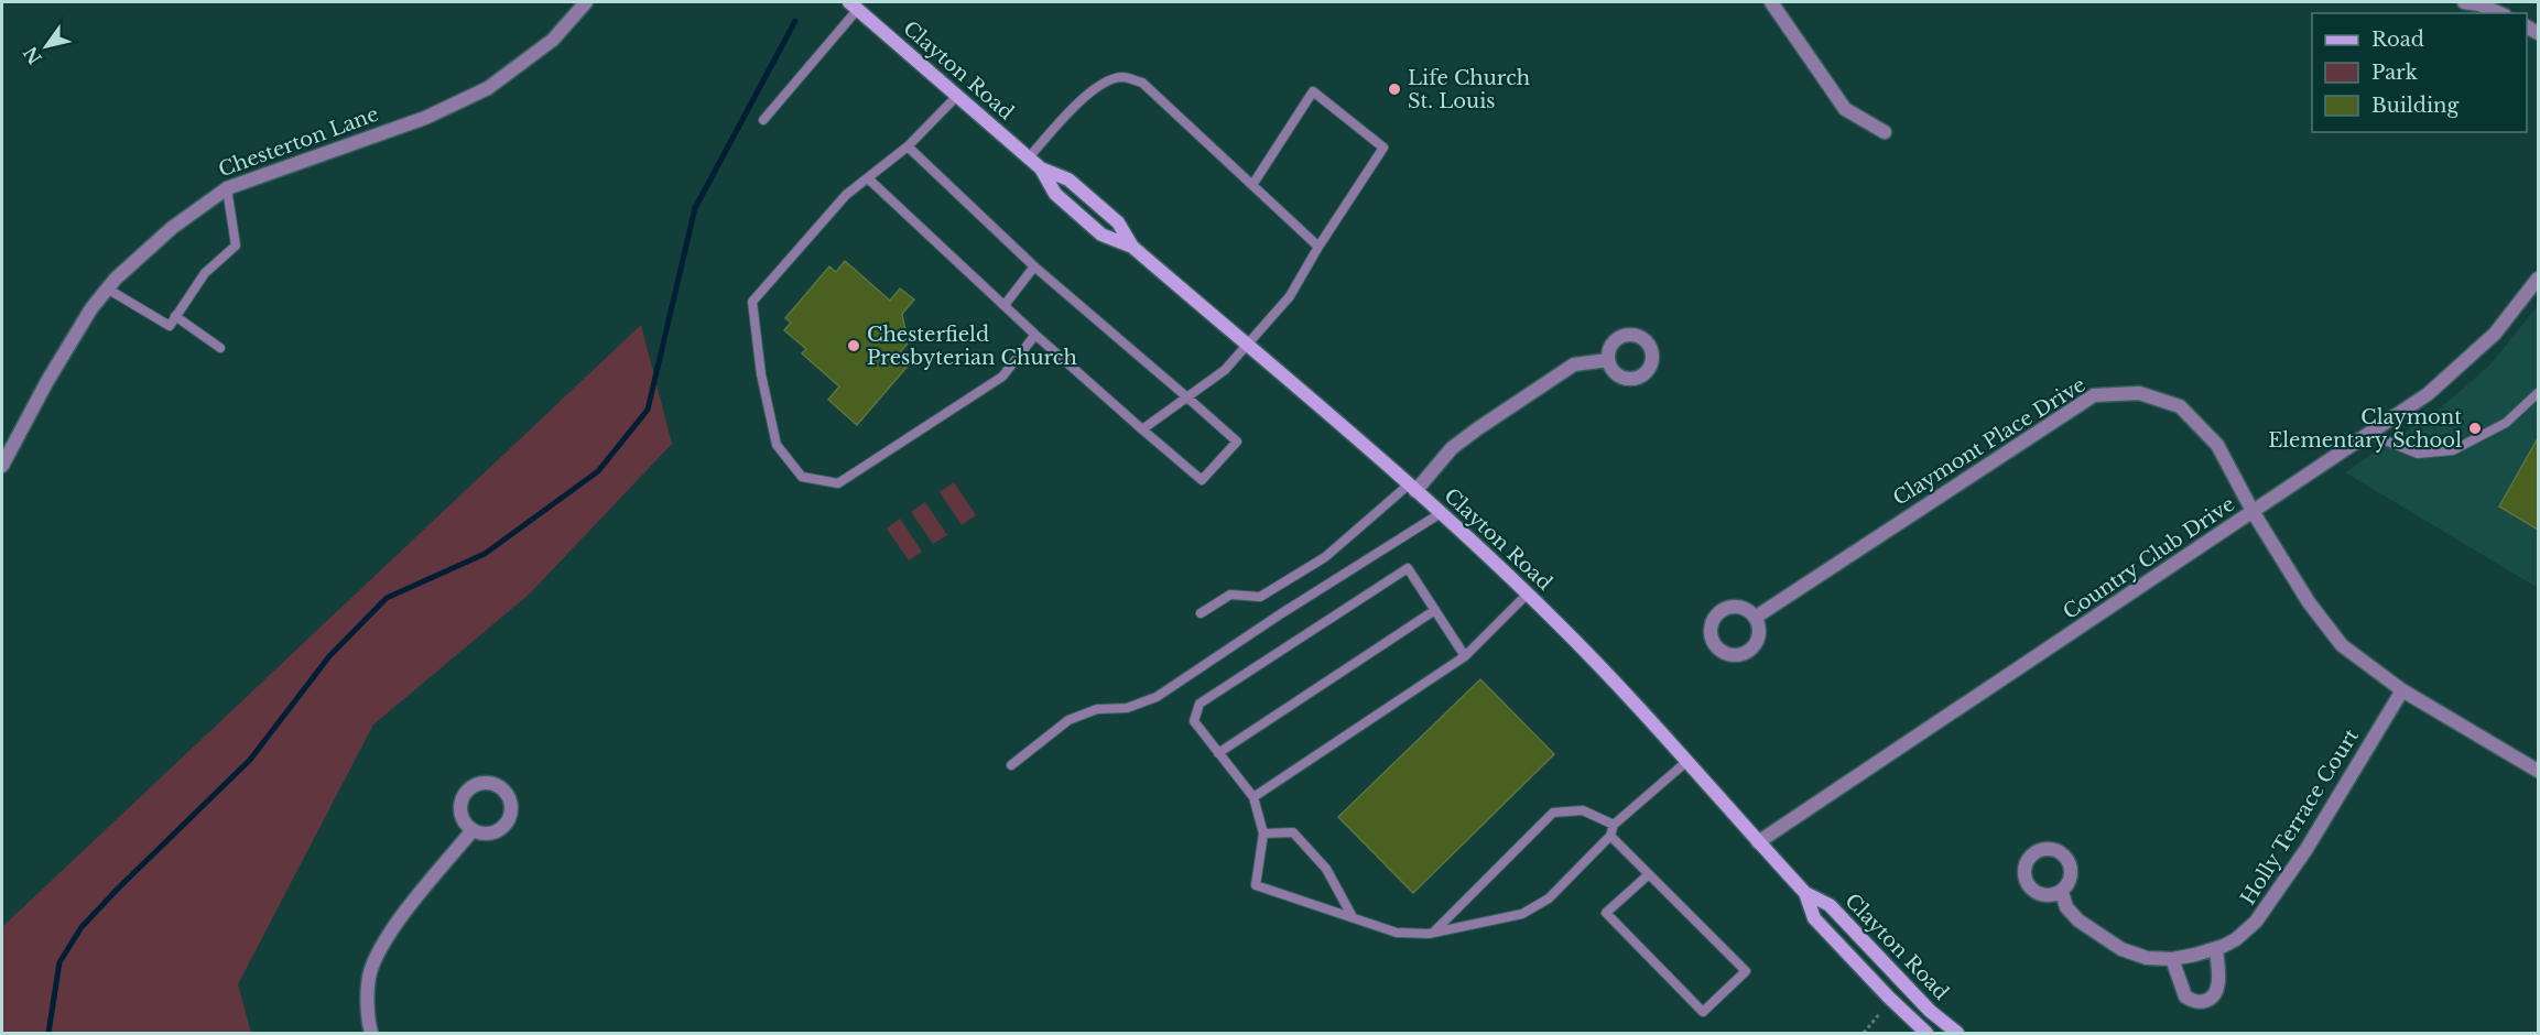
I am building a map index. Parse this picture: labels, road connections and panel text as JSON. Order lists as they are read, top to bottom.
{
  "streets": {
    "main road": ["Clayton Road"],
    "street": [
      "Chesterton Lane",
      "Claymont Place Drive",
      "Country Club Drive",
      "Holly Terrace Court"
    ]
  },
  "crossings": [
    ["Clayton Road", "Country Club Drive"],
    ["Claymont Place Drive", "Country Club Drive"],
    ["Claymont Place Drive", "Holly Terrace Court"]
  ],
  "places": ["Life Church St. Louis", "Chesterfield Presbyterian Church", "Claymont Elementary School"],
  "legend": ["Road", "Park", "Building"],
  "north": "bottom left"
}
